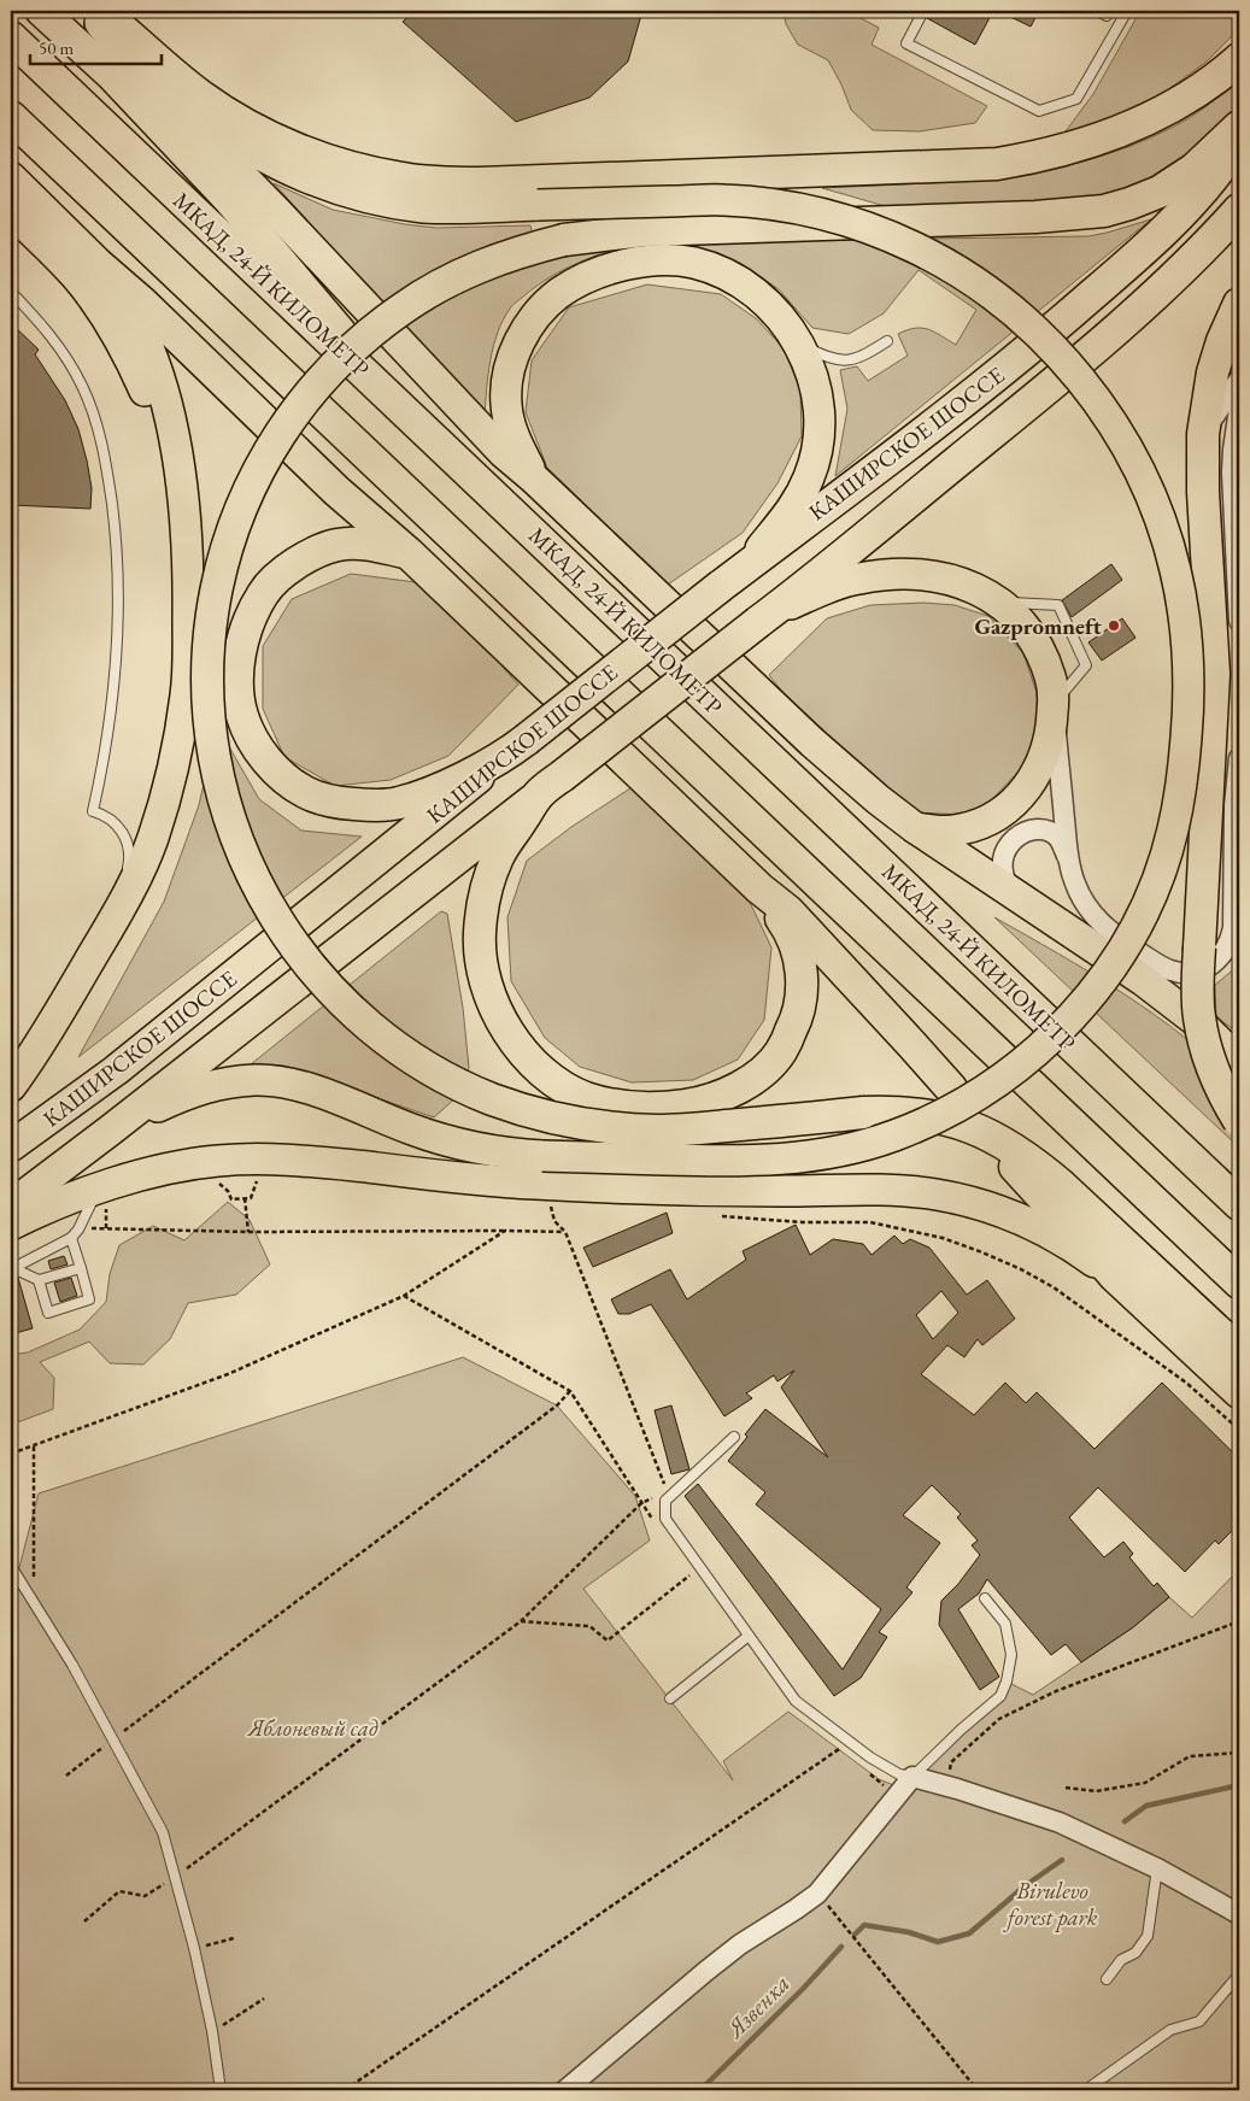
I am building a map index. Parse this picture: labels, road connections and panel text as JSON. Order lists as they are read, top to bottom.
{
  "streets": {
    "highway": ["МКАД, 24-Й КИЛОМЕТР", "КАШИРСКОЕ ШОССЕ"]
  },
  "water": ["Язвенка"],
  "parks": ["Яблоневый сад", "Birulevo forest park"],
  "places": ["Gazpromneft"],
  "scale_bar": "50 m"
}
